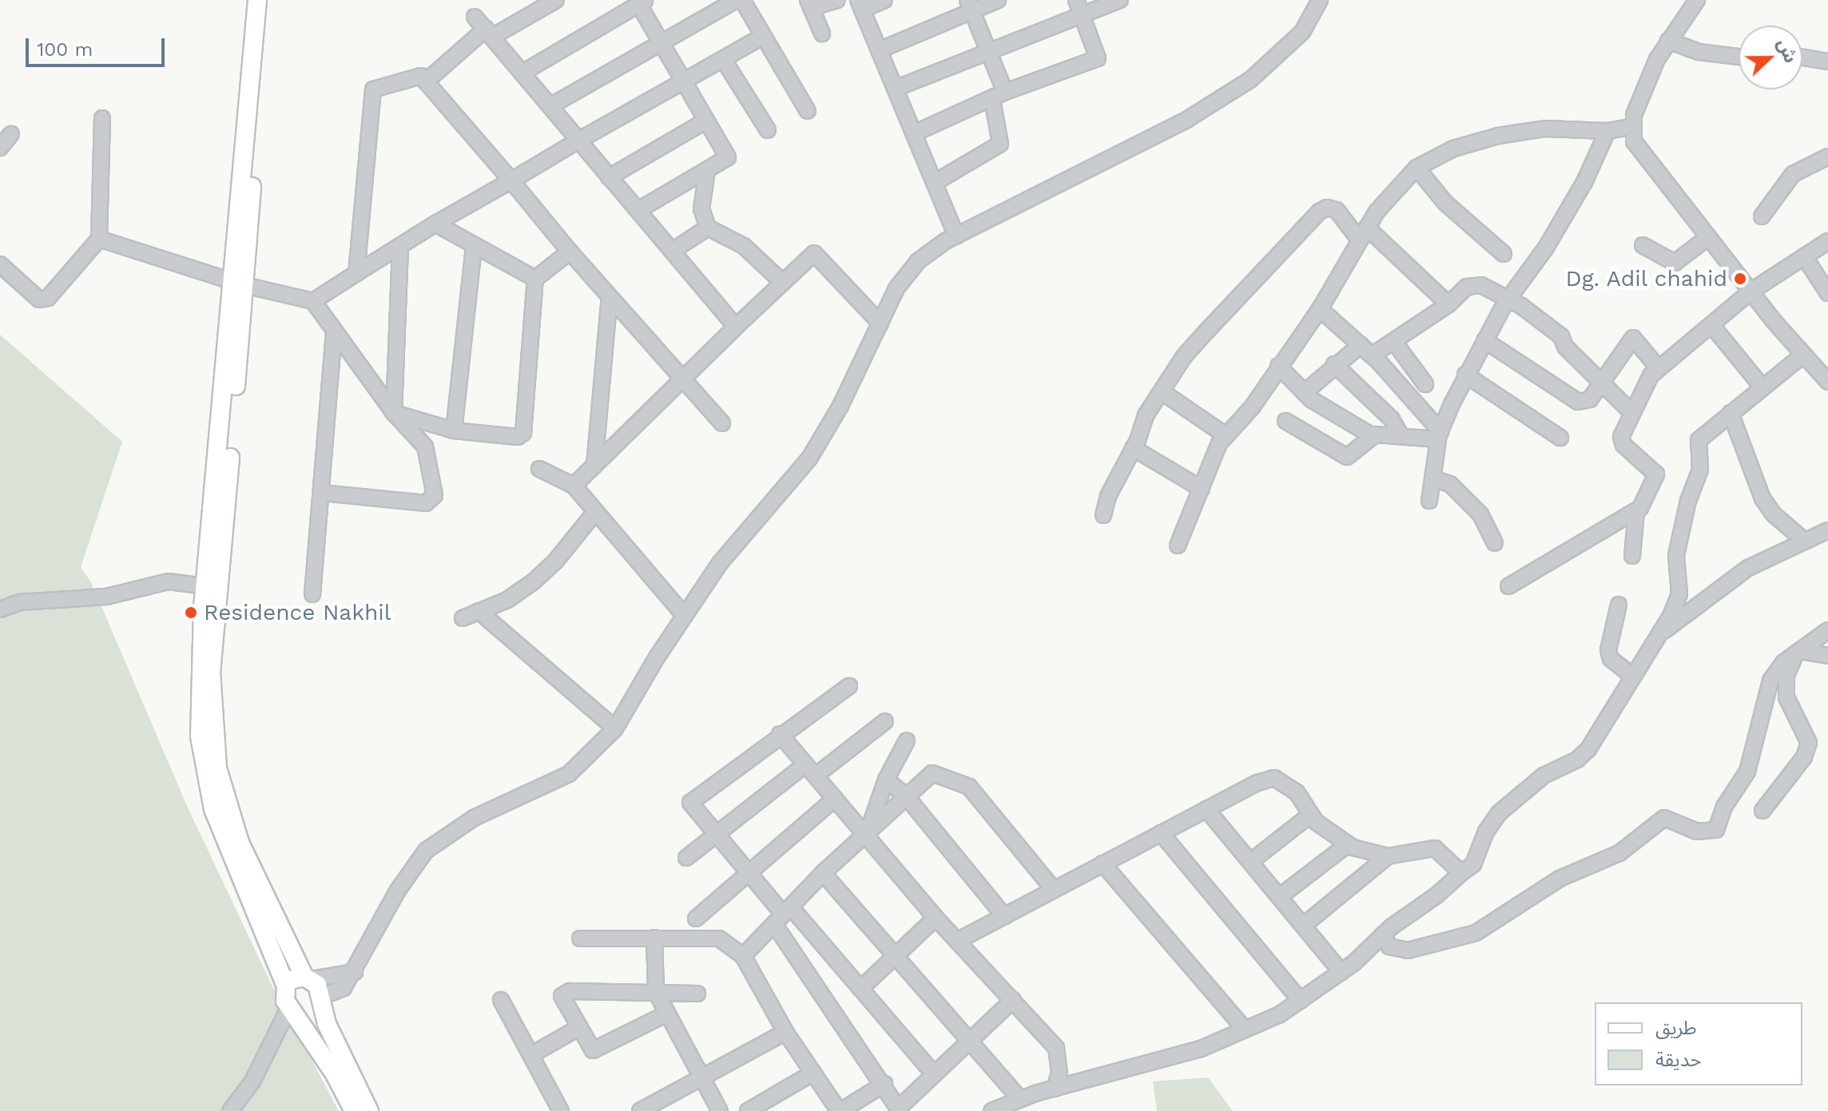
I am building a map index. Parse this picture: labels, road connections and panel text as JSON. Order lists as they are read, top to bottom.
{
  "places": ["Dg. Adil chahid", "Residence Nakhil"],
  "legend": ["طريق", "حديقة"],
  "scale_bar": "100 m",
  "north": "right"
}
